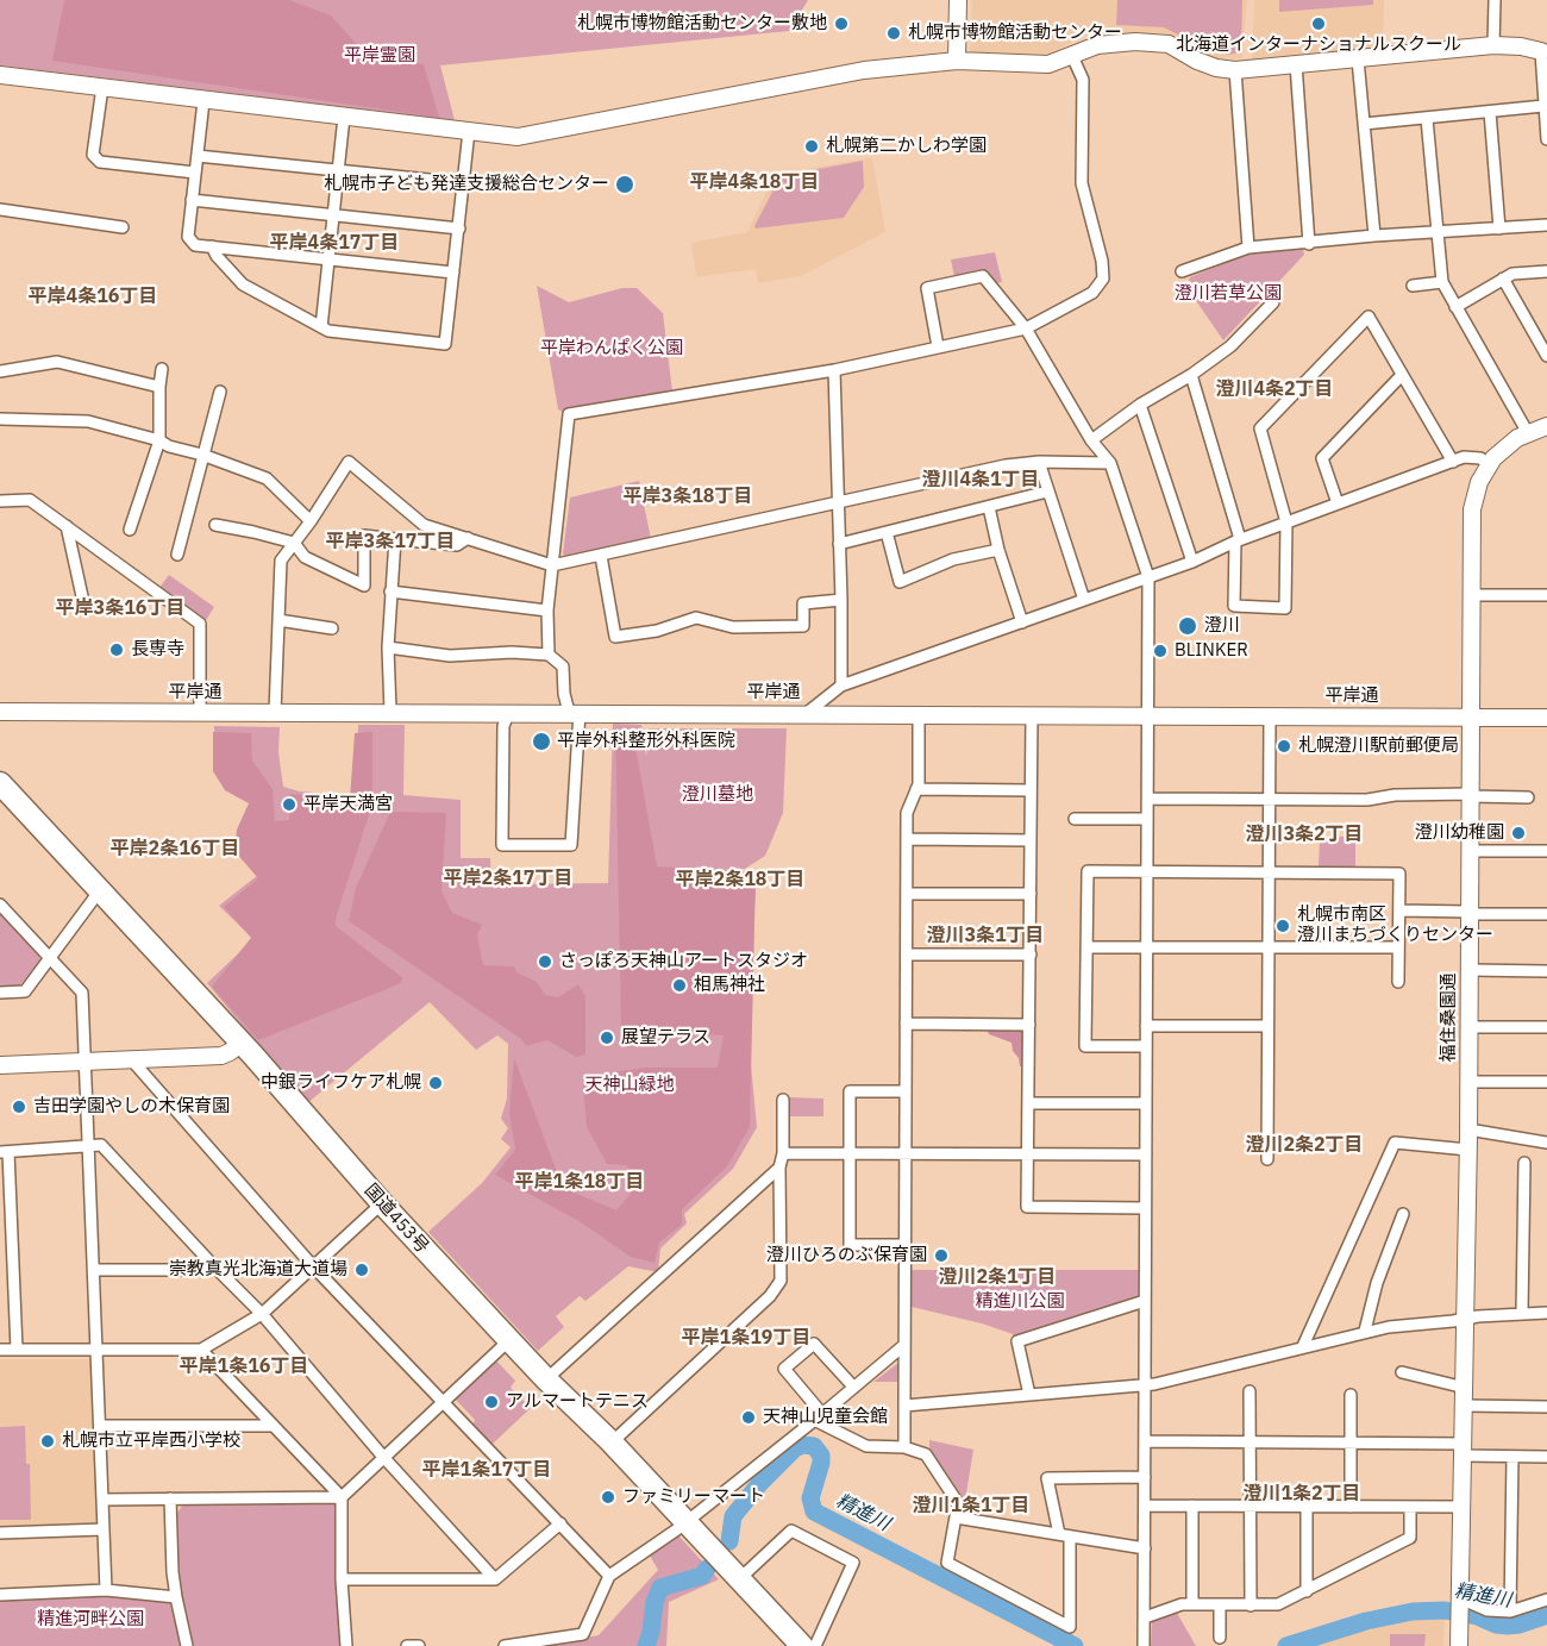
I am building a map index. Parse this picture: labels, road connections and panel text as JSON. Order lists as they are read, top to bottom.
{
  "streets": {
    "highway": ["国道453号"],
    "street": ["平岸通", "福住桑園通"]
  },
  "crossings": [
    ["平岸通", "福住桑園通"]
  ],
  "districts": [
    "平岸4条18丁目",
    "平岸4条17丁目",
    "平岸4条16丁目",
    "澄川4条2丁目",
    "澄川4条1丁目",
    "平岸3条18丁目",
    "平岸3条17丁目",
    "平岸3条16丁目",
    "澄川3条2丁目",
    "平岸2条16丁目",
    "平岸2条17丁目",
    "平岸2条18丁目",
    "澄川3条1丁目",
    "澄川2条2丁目",
    "平岸1条18丁目",
    "澄川2条1丁目",
    "平岸1条19丁目",
    "平岸1条16丁目",
    "平岸1条17丁目",
    "澄川1条2丁目",
    "澄川1条1丁目"
  ],
  "water": ["精進川"],
  "parks": [
    "平岸霊園",
    "澄川若草公園",
    "平岸わんぱく公園",
    "澄川墓地",
    "天神山緑地",
    "精進川公園",
    "精進河畔公園"
  ],
  "places": [
    "札幌市博物館活動センター敷地",
    "北海道インターナショナルスクール",
    "札幌市博物館活動センター",
    "札幌第二かしわ学園",
    "札幌市子ども発達支援総合センター",
    "澄川",
    "長専寺",
    "BLINKER",
    "平岸外科整形外科医院",
    "札幌澄川駅前郵便局",
    "平岸天満宮",
    "澄川幼稚園",
    "札幌市南区 澄川まちづくりセンター",
    "さっぽろ天神山アートスタジオ",
    "相馬神社",
    "展望テラス",
    "中銀ライフケア札幌",
    "吉田学園やしの木保育園",
    "澄川ひろのぶ保育園",
    "崇教真光北海道大道場",
    "アルマートテニス",
    "天神山児童会館",
    "札幌市立平岸西小学校",
    "ファミリーマート"
  ]
}
